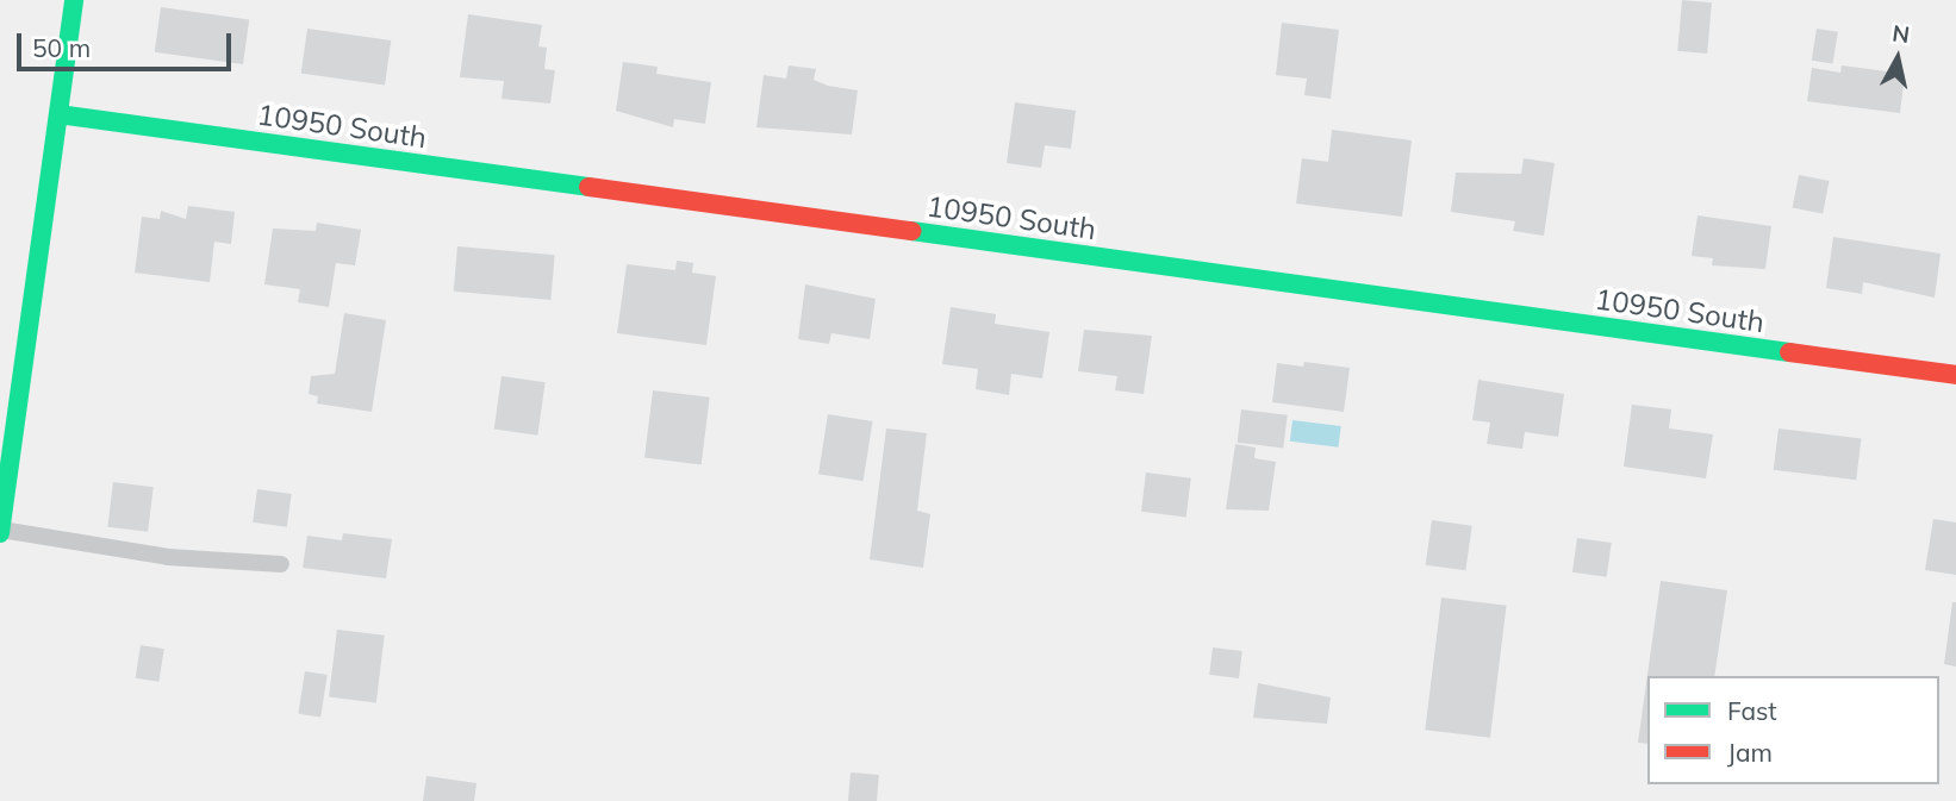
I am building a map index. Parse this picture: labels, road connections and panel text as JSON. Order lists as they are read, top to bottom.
{
  "streets": {
    "street": ["10950 South"]
  },
  "legend": ["Fast", "Jam"],
  "scale_bar": "50 m",
  "north": "top"
}
